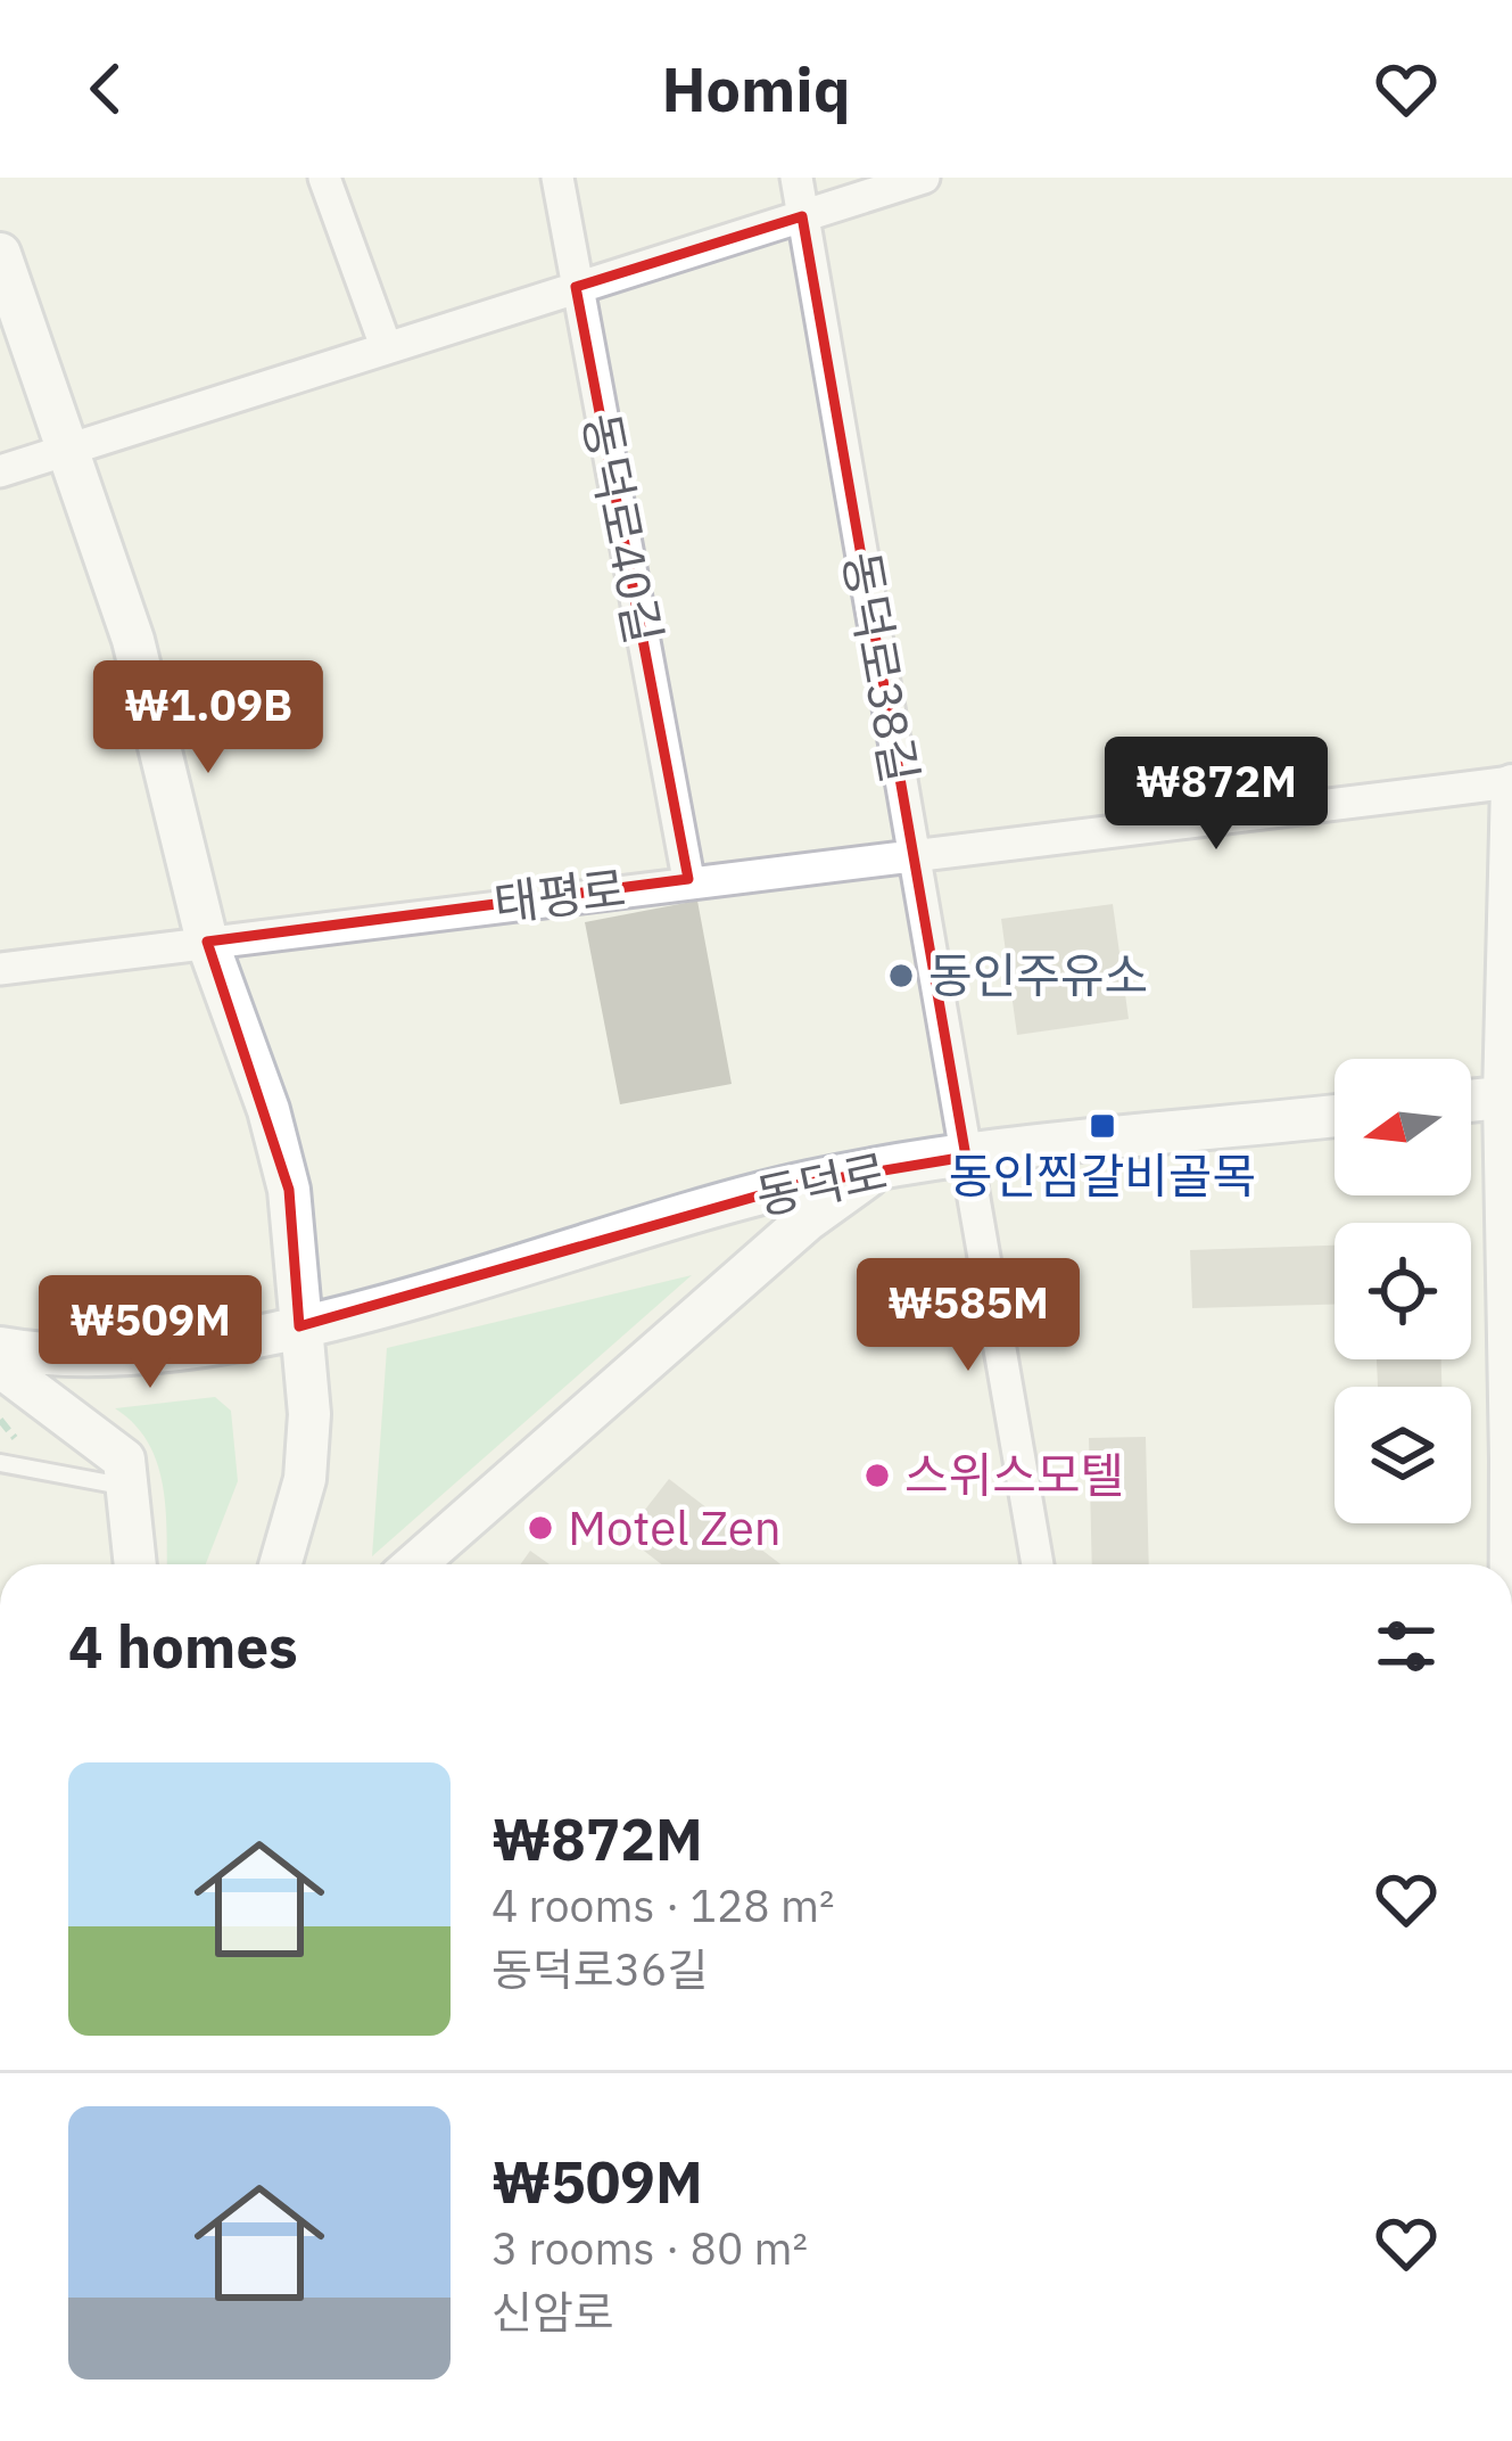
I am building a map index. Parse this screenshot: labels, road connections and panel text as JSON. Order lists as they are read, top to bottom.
{
  "streets": {
    "main road": ["동덕로"],
    "street": ["동덕로40길", "동덕로38길", "태평로"]
  },
  "crossings": [
    ["동덕로40길", "태평로"],
    ["동덕로38길", "태평로"],
    ["동덕로38길", "동덕로"]
  ],
  "places": {
    "other": ["동인주유소", "스위스모텔", "Motel Zen"],
    "transit": ["동인찜갈비골목"]
  },
  "north": "left",
  "page": {
    "header": "Homiq",
    "price": [
      "₩1.09B",
      "₩872M",
      "₩585M",
      "₩509M"
    ],
    "heading": "4 homes",
    "list": [
      {
        "name": "₩872M",
        "note": "4 rooms · 128 m² · 동덕로36길"
      },
      {
        "name": "₩509M",
        "note": "3 rooms · 80 m² · 신암로"
      }
    ]
  }
}
